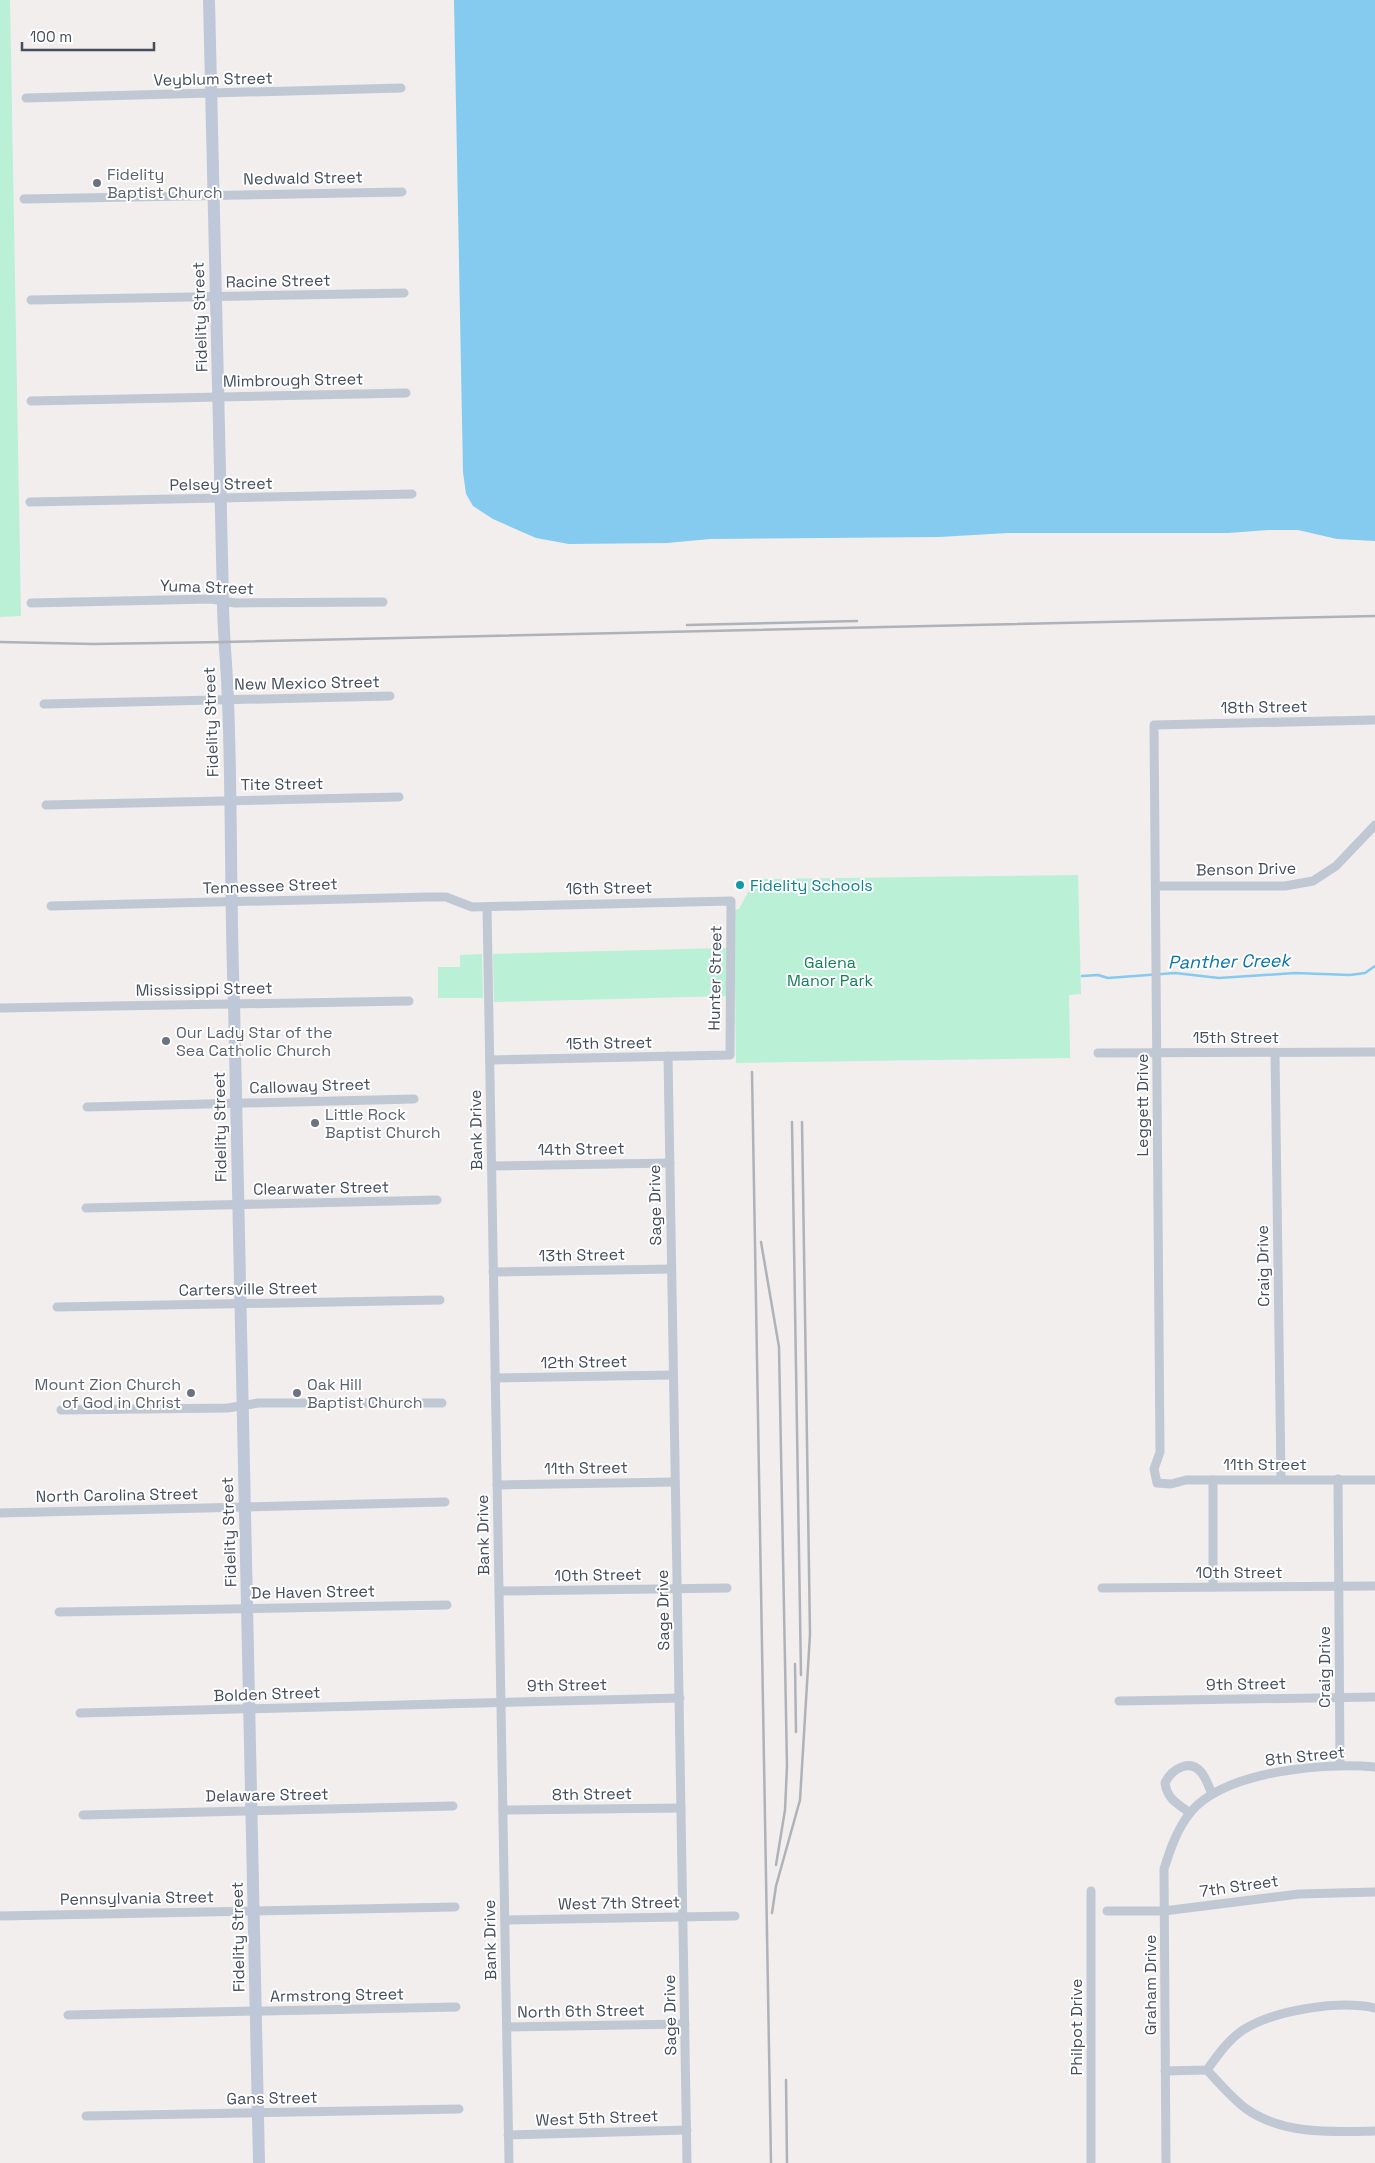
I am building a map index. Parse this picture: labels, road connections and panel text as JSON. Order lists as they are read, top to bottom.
{
  "streets": {
    "main road": ["Fidelity Street"],
    "street": [
      "Veyblum Street",
      "Nedwald Street",
      "Racine Street",
      "Mimbrough Street",
      "Pelsey Street",
      "Yuma Street",
      "New Mexico Street",
      "18th Street",
      "Tite Street",
      "Benson Drive",
      "Tennessee Street",
      "16th Street",
      "Hunter Street",
      "Mississippi Street",
      "15th Street",
      "Calloway Street",
      "Leggett Drive",
      "Bank Drive",
      "14th Street",
      "Clearwater Street",
      "Sage Drive",
      "13th Street",
      "Craig Drive",
      "Cartersville Street",
      "12th Street",
      "11th Street",
      "North Carolina Street",
      "10th Street",
      "De Haven Street",
      "9th Street",
      "Bolden Street",
      "8th Street",
      "Delaware Street",
      "7th Street",
      "Pennsylvania Street",
      "West 7th Street",
      "Graham Drive",
      "Armstrong Street",
      "North 6th Street",
      "Philpot Drive",
      "Gans Street",
      "West 5th Street"
    ]
  },
  "crossings": [
    ["Veyblum Street", "Fidelity Street"],
    ["Nedwald Street", "Fidelity Street"],
    ["Racine Street", "Fidelity Street"],
    ["Fidelity Street", "Mimbrough Street"],
    ["Fidelity Street", "Pelsey Street"],
    ["Fidelity Street", "Yuma Street"],
    ["Fidelity Street", "New Mexico Street"],
    ["Fidelity Street", "Tite Street"],
    ["Fidelity Street", "Tennessee Street"],
    ["Fidelity Street", "Mississippi Street"],
    ["Fidelity Street", "Calloway Street"],
    ["Fidelity Street", "Clearwater Street"],
    ["Fidelity Street", "Cartersville Street"],
    ["Fidelity Street", "North Carolina Street"],
    ["Fidelity Street", "De Haven Street"],
    ["Fidelity Street", "Bolden Street"],
    ["Fidelity Street", "Delaware Street"],
    ["Fidelity Street", "Pennsylvania Street"],
    ["Fidelity Street", "Armstrong Street"],
    ["Fidelity Street", "Gans Street"],
    ["18th Street", "Leggett Drive"],
    ["Benson Drive", "Leggett Drive"],
    ["Tennessee Street", "16th Street"],
    ["Tennessee Street", "Bank Drive"],
    ["16th Street", "Hunter Street"],
    ["16th Street", "Bank Drive"],
    ["Hunter Street", "15th Street"],
    ["15th Street", "Leggett Drive"],
    ["15th Street", "Bank Drive"],
    ["15th Street", "Sage Drive"],
    ["15th Street", "Craig Drive"],
    ["Leggett Drive", "11th Street"],
    ["Bank Drive", "14th Street"],
    ["Bank Drive", "13th Street"],
    ["Bank Drive", "12th Street"],
    ["Bank Drive", "11th Street"],
    ["Bank Drive", "10th Street"],
    ["Bank Drive", "9th Street"],
    ["Bank Drive", "8th Street"],
    ["Bank Drive", "West 7th Street"],
    ["Bank Drive", "North 6th Street"],
    ["Bank Drive", "West 5th Street"],
    ["14th Street", "Sage Drive"],
    ["Sage Drive", "13th Street"],
    ["Sage Drive", "12th Street"],
    ["Sage Drive", "11th Street"],
    ["Sage Drive", "10th Street"],
    ["Sage Drive", "9th Street"],
    ["Sage Drive", "8th Street"],
    ["Sage Drive", "West 7th Street"],
    ["Sage Drive", "North 6th Street"],
    ["Sage Drive", "West 5th Street"],
    ["Craig Drive", "11th Street"],
    ["Craig Drive", "10th Street"],
    ["Craig Drive", "9th Street"],
    ["Craig Drive", "8th Street"],
    ["9th Street", "Bolden Street"],
    ["8th Street", "Graham Drive"],
    ["7th Street", "Graham Drive"]
  ],
  "water": ["Panther Creek"],
  "parks": ["Galena Manor Park"],
  "places": [
    "Fidelity Baptist Church",
    "Fidelity Schools",
    "Our Lady Star of the Sea Catholic Church",
    "Little Rock Baptist Church",
    "Mount Zion Church of God in Christ",
    "Oak Hill Baptist Church"
  ],
  "scale_bar": "100 m"
}
